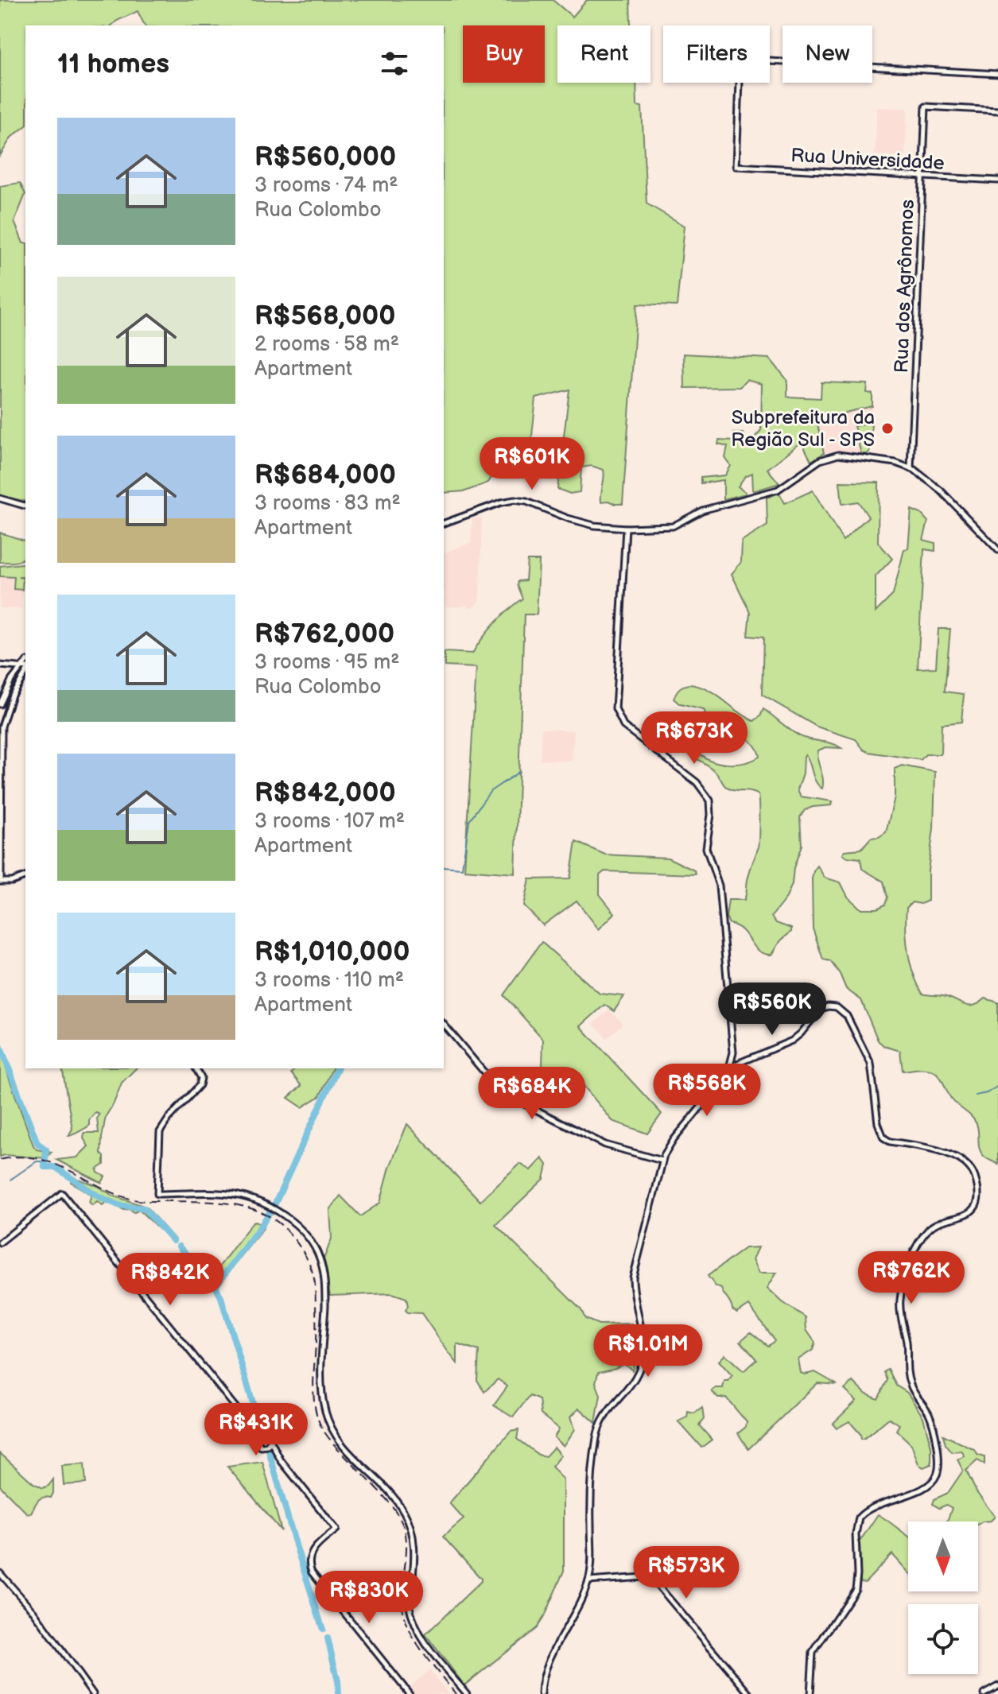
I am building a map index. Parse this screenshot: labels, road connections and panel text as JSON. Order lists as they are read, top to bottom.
{
  "streets": {
    "street": ["Rua Universidade", "Rua dos Agrônomos"]
  },
  "crossings": [
    ["Rua Universidade", "Rua dos Agrônomos"]
  ],
  "places": ["Subprefeitura da Região Sul - SPS"],
  "north": "bottom",
  "page": {
    "chip": [
      "Buy",
      "Rent",
      "Filters",
      "New"
    ],
    "heading": "11 homes",
    "list": [
      {
        "name": "R$560,000",
        "note": "3 rooms · 74 m² · Rua Colombo"
      },
      {
        "name": "R$568,000",
        "note": "2 rooms · 58 m² · Apartment"
      },
      {
        "name": "R$684,000",
        "note": "3 rooms · 83 m² · Apartment"
      },
      {
        "name": "R$762,000",
        "note": "3 rooms · 95 m² · Rua Colombo"
      },
      {
        "name": "R$842,000",
        "note": "3 rooms · 107 m² · Apartment"
      },
      {
        "name": "R$1,010,000",
        "note": "3 rooms · 110 m² · Apartment"
      }
    ],
    "price": [
      "R$601K",
      "R$673K",
      "R$560K",
      "R$568K",
      "R$684K",
      "R$762K",
      "R$842K",
      "R$1.01M",
      "R$431K",
      "R$573K",
      "R$830K"
    ]
  }
}
